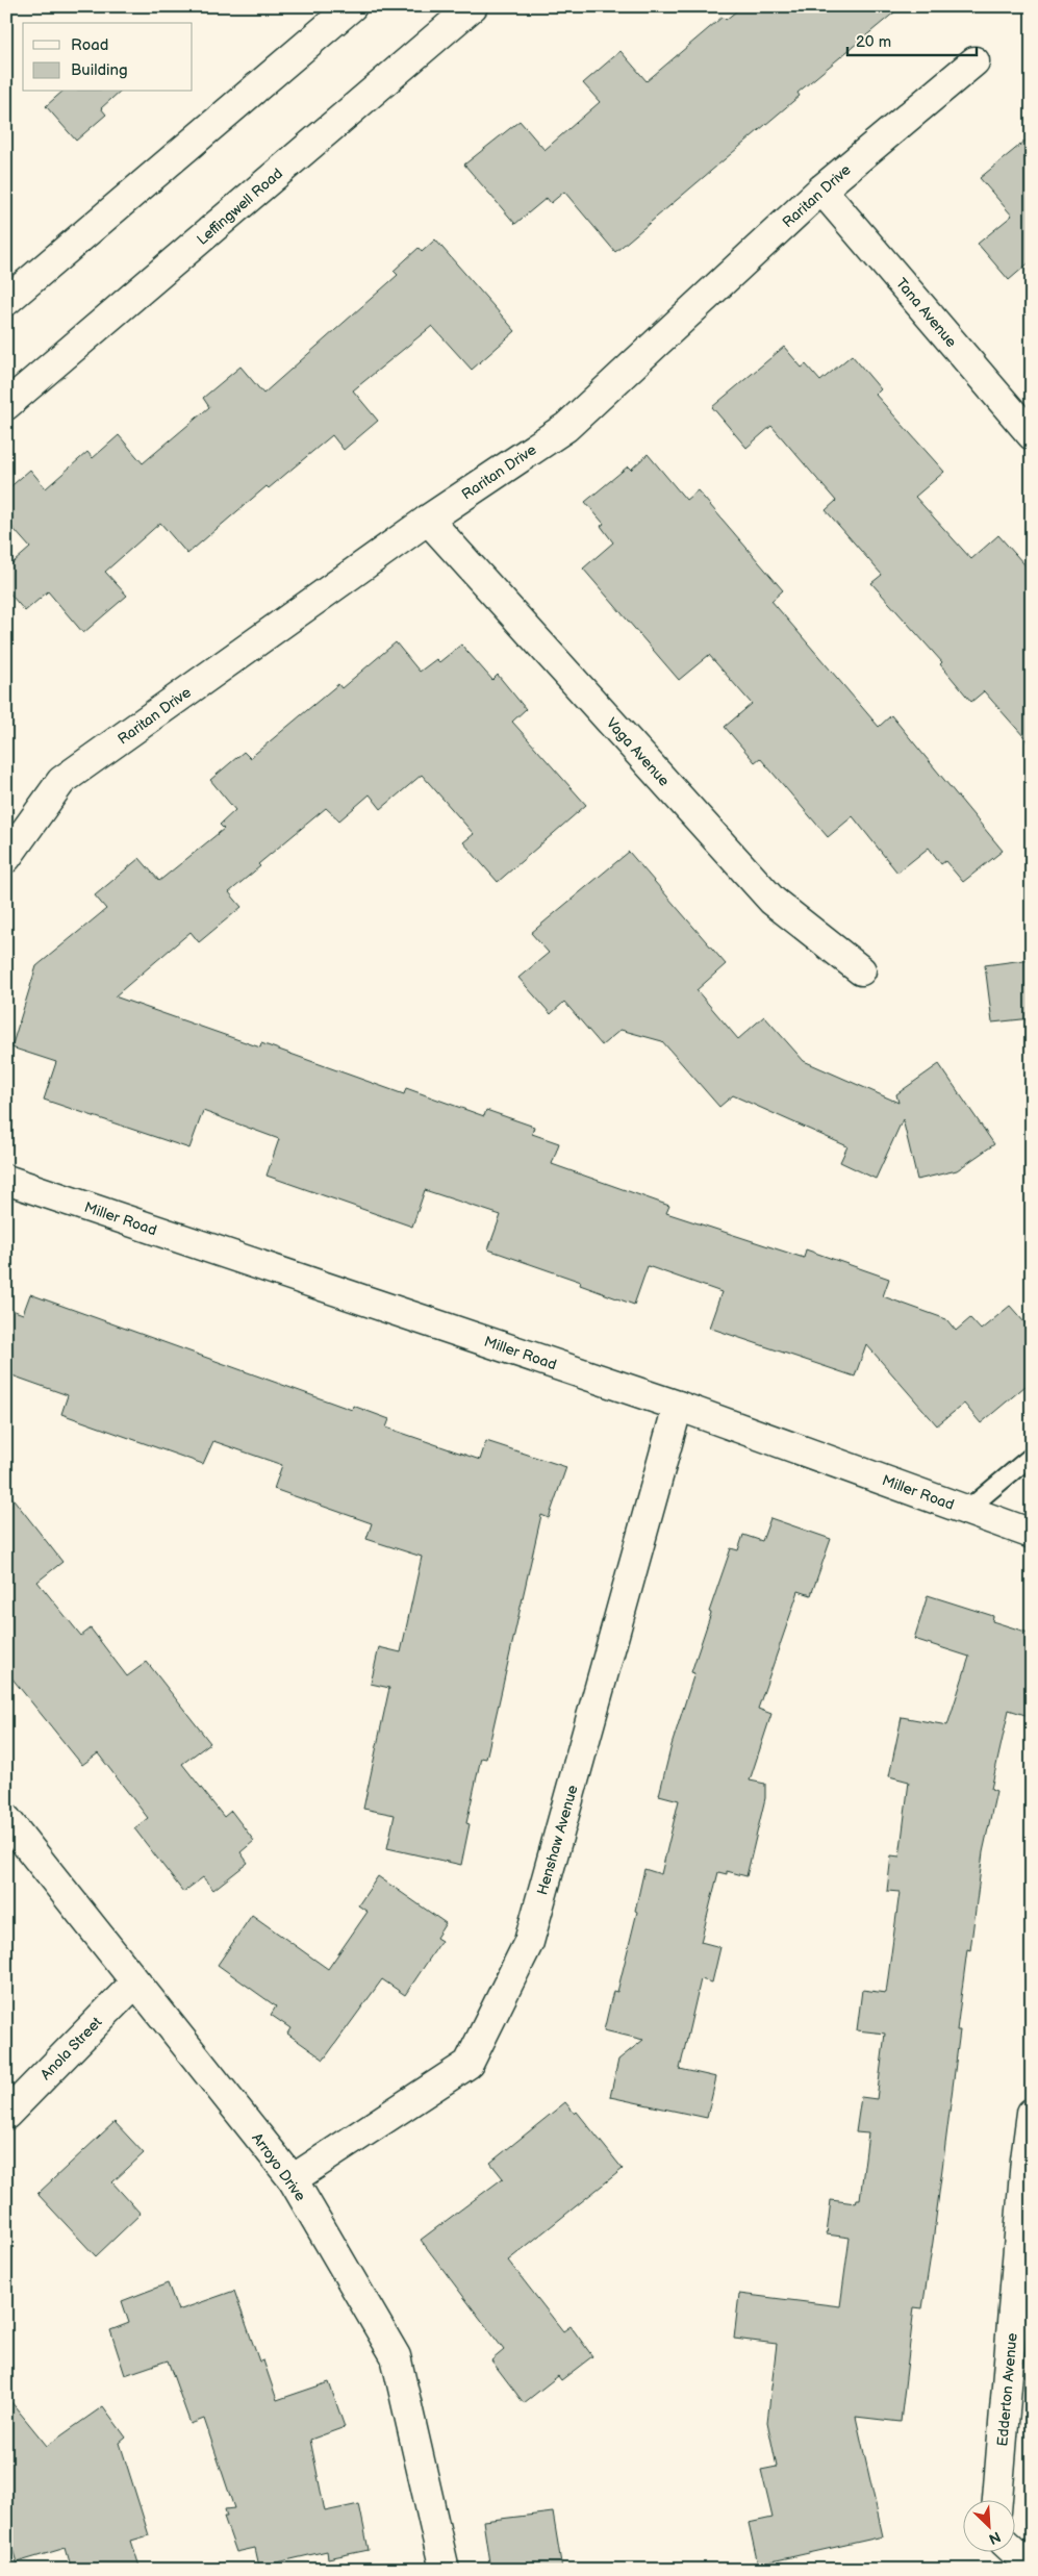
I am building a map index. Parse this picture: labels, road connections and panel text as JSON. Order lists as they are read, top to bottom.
{
  "streets": {
    "street": [
      "Raritan Drive",
      "Leffingwell Road",
      "Tana Avenue",
      "Vaga Avenue",
      "Miller Road",
      "Henshaw Avenue",
      "Anola Street",
      "Arroyo Drive",
      "Edderton Avenue"
    ]
  },
  "crossings": [
    ["Raritan Drive", "Tana Avenue"],
    ["Raritan Drive", "Vaga Avenue"],
    ["Miller Road", "Henshaw Avenue"],
    ["Henshaw Avenue", "Arroyo Drive"],
    ["Anola Street", "Arroyo Drive"]
  ],
  "legend": ["Road", "Building"],
  "scale_bar": "20 m",
  "north": "bottom right"
}
